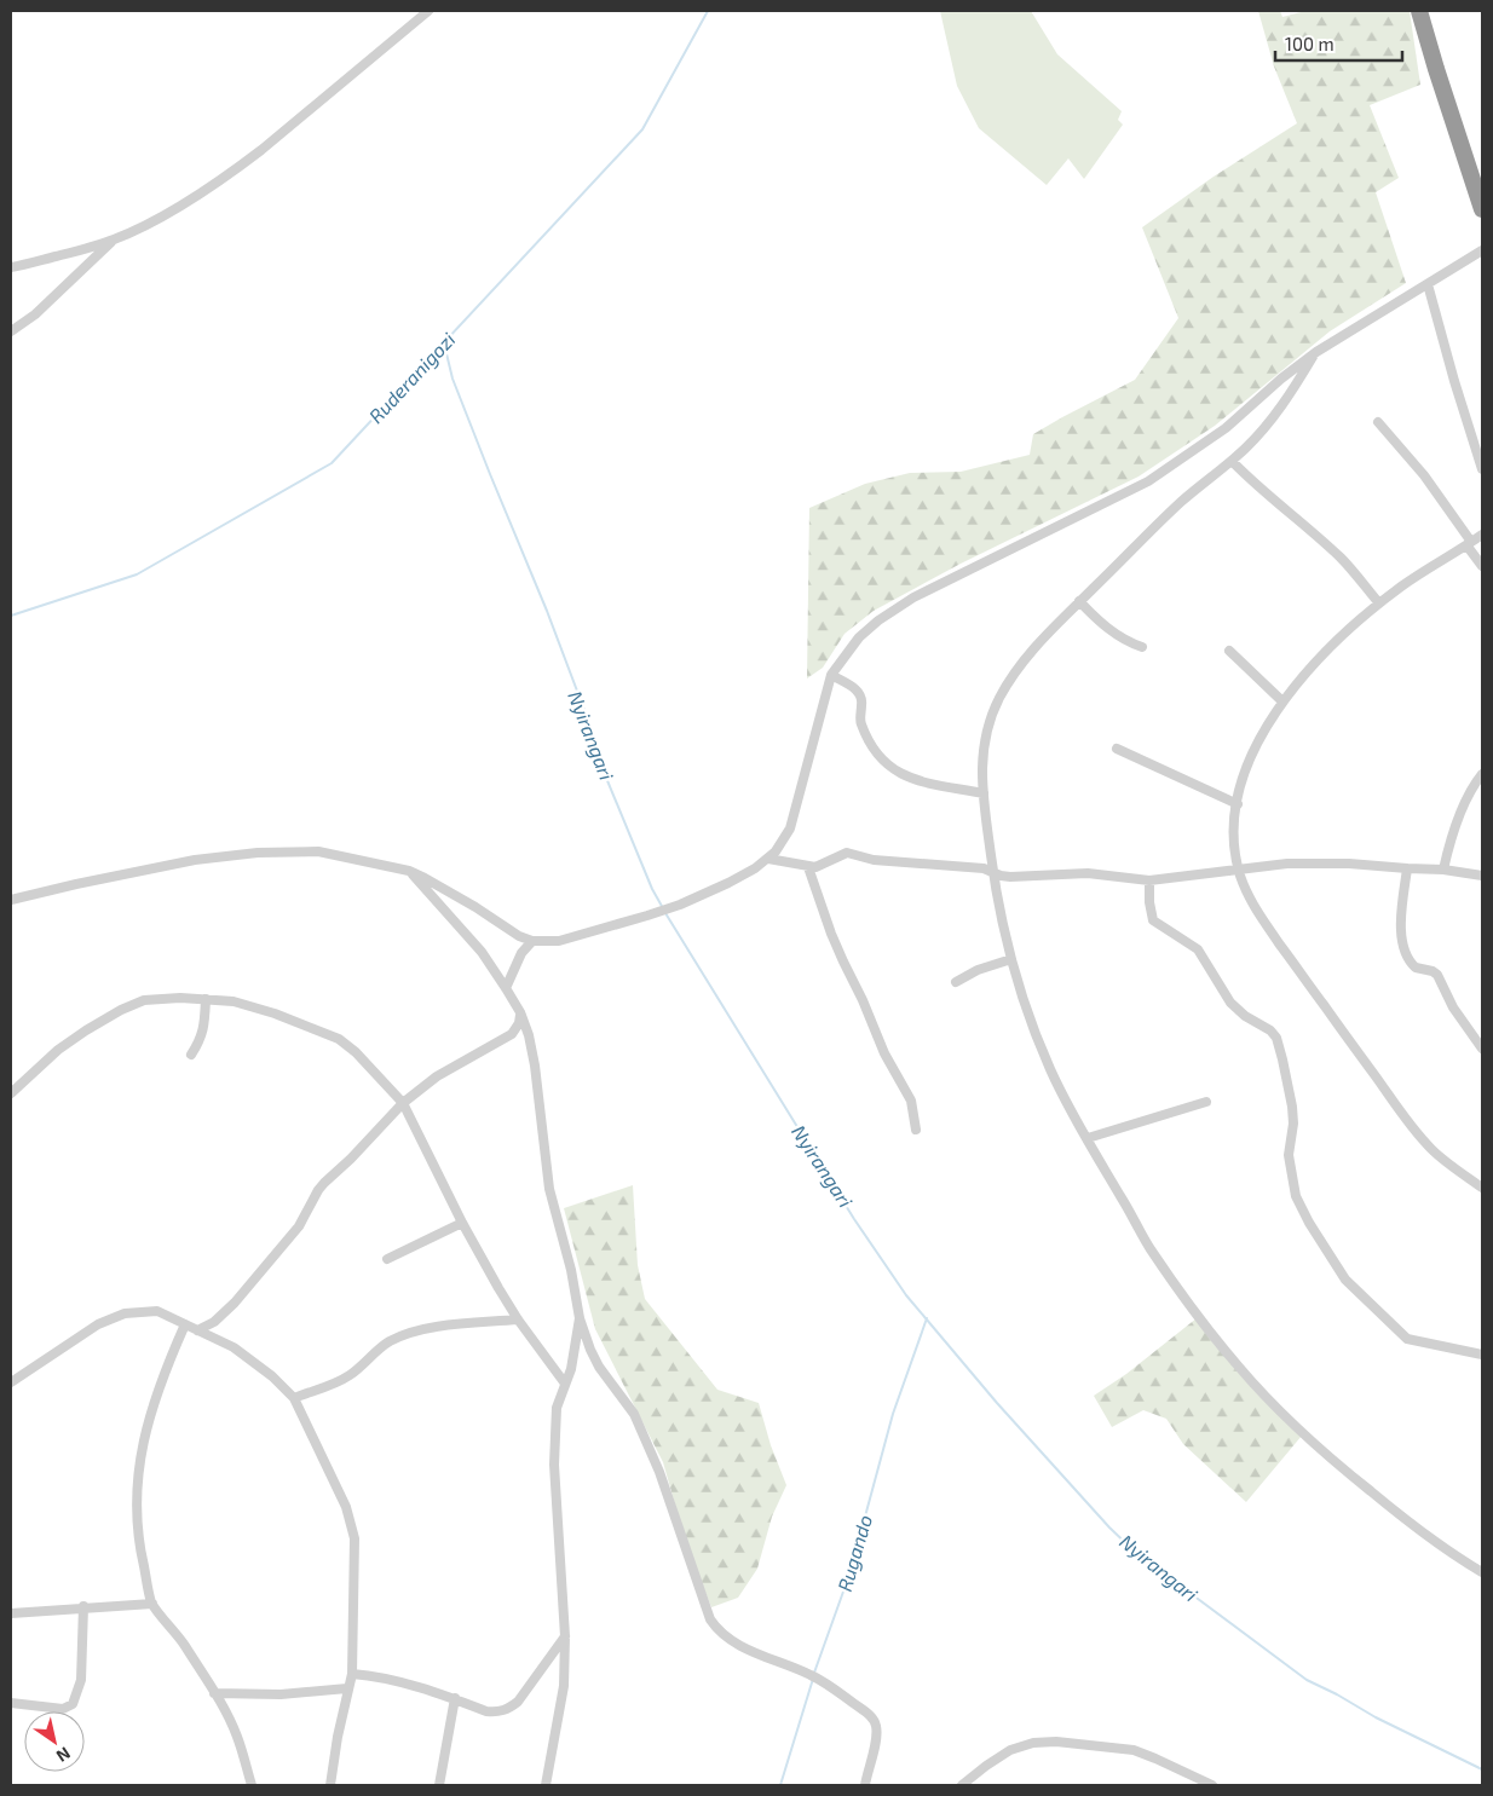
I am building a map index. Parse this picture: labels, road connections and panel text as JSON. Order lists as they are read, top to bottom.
{
  "water": ["Ruderanigozi", "Nyirangari", "Rugando"],
  "scale_bar": "100 m",
  "north": "bottom right"
}
